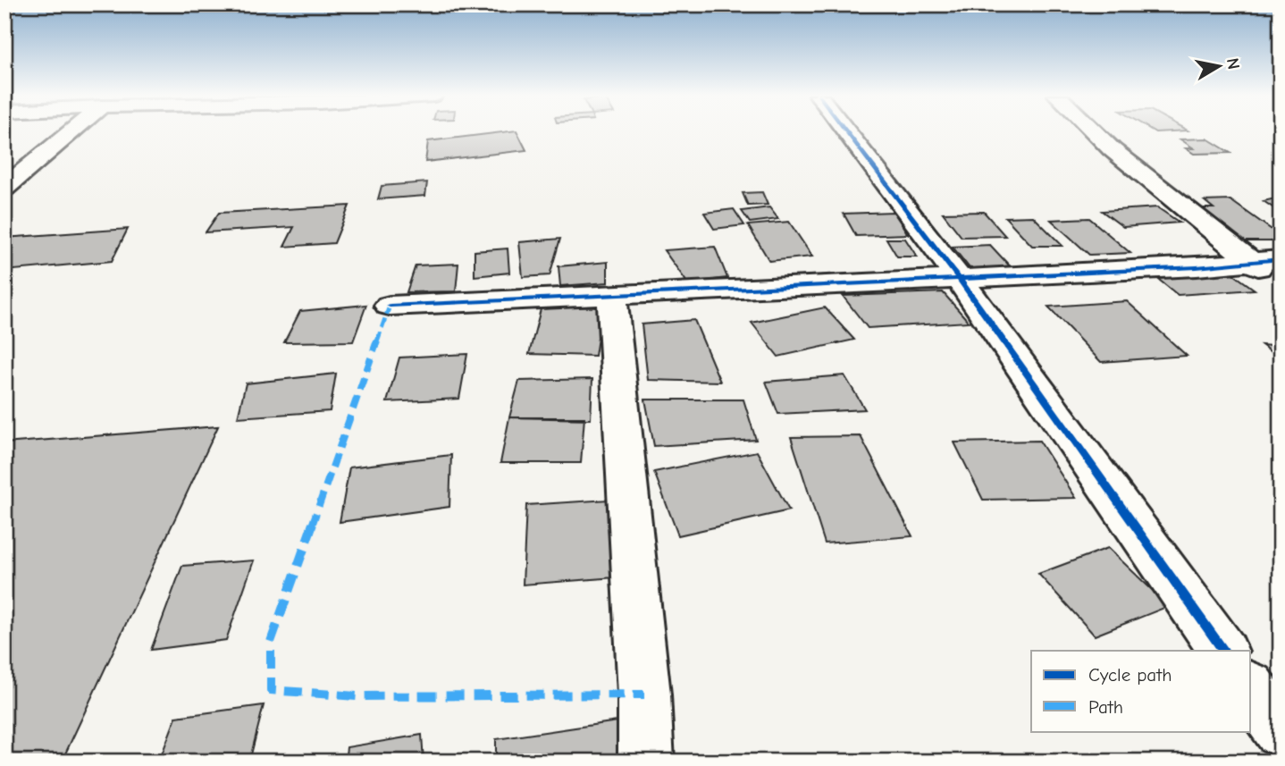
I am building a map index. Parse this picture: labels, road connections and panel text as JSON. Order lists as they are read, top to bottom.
{
  "legend": ["Cycle path", "Path"],
  "north": "right"
}
